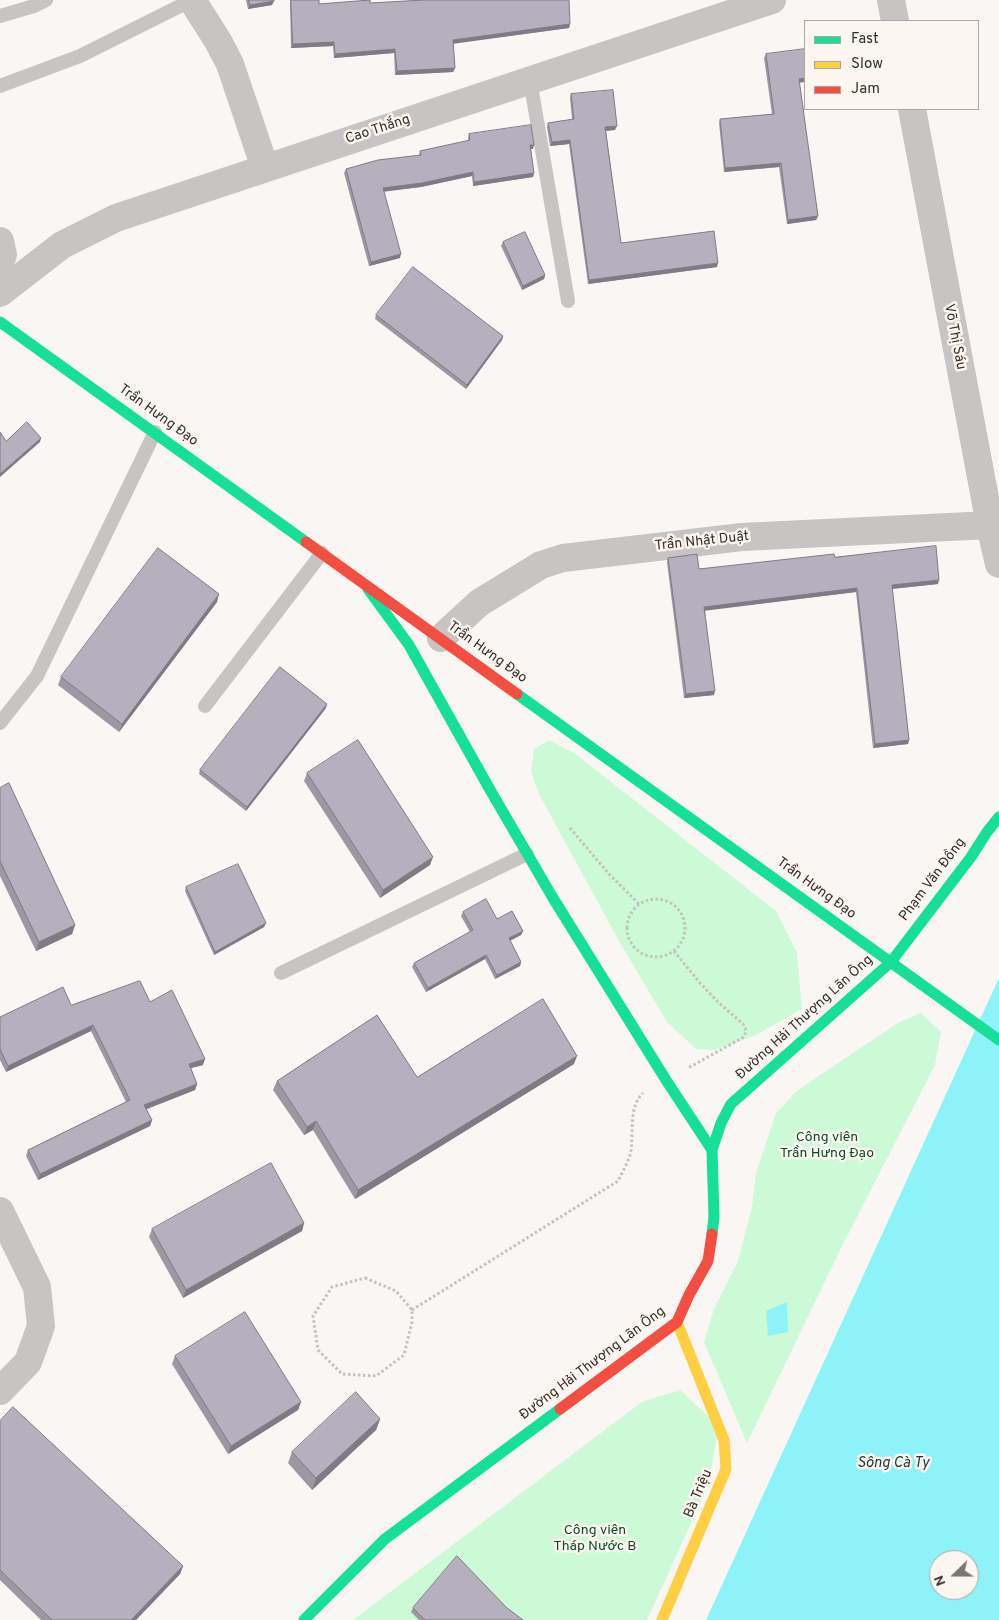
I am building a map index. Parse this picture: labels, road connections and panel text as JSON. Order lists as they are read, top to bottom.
{
  "streets": {
    "street": [
      "Cao Thắng",
      "Võ Thị Sáu",
      "Trần Hưng Đạo",
      "Trần Nhật Duật",
      "Phạm Văn Đồng",
      "Đường Hải Thượng Lãn Ông",
      "Bà Triệu"
    ]
  },
  "crossings": [
    ["Võ Thị Sáu", "Trần Nhật Duật"],
    ["Trần Hưng Đạo", "Trần Nhật Duật"],
    ["Trần Hưng Đạo", "Phạm Văn Đồng"],
    ["Trần Hưng Đạo", "Đường Hải Thượng Lãn Ông"],
    ["Phạm Văn Đồng", "Đường Hải Thượng Lãn Ông"],
    ["Đường Hải Thượng Lãn Ông", "Bà Triệu"]
  ],
  "water": ["Sông Cà Ty"],
  "parks": ["Công viên Trần Hưng Đạo", "Công viên Tháp Nước B"],
  "legend": ["Fast", "Slow", "Jam"],
  "north": "left"
}
